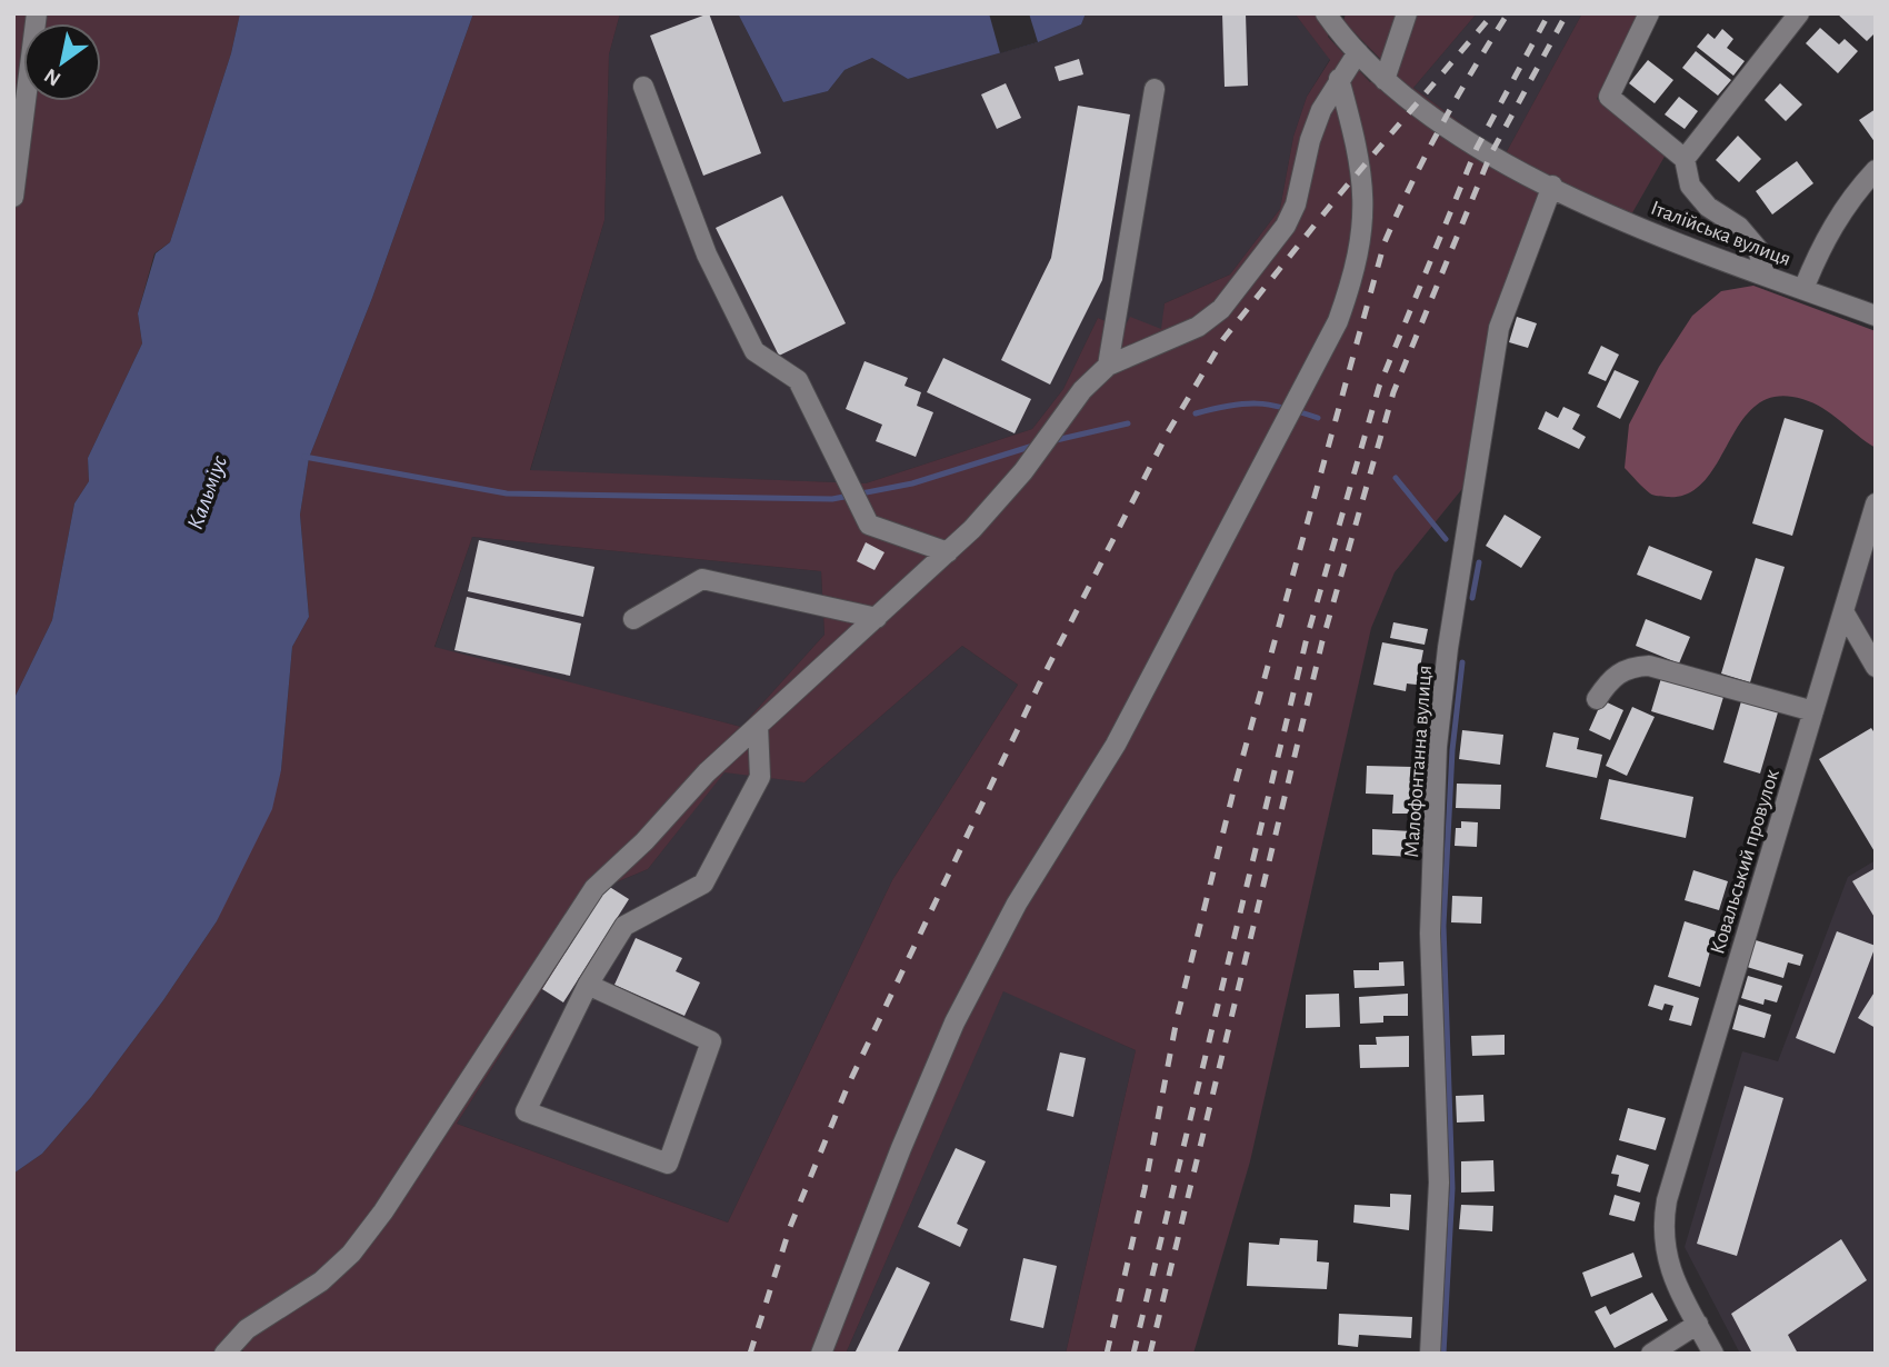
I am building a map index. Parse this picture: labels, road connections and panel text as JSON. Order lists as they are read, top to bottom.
{
  "streets": {
    "street": ["Італійська вулиця", "Малофонтанна вулиця", "Ковальський провулок"]
  },
  "crossings": [
    ["Італійська вулиця", "Малофонтанна вулиця"]
  ],
  "water": ["Кальміус"],
  "north": "bottom left"
}
